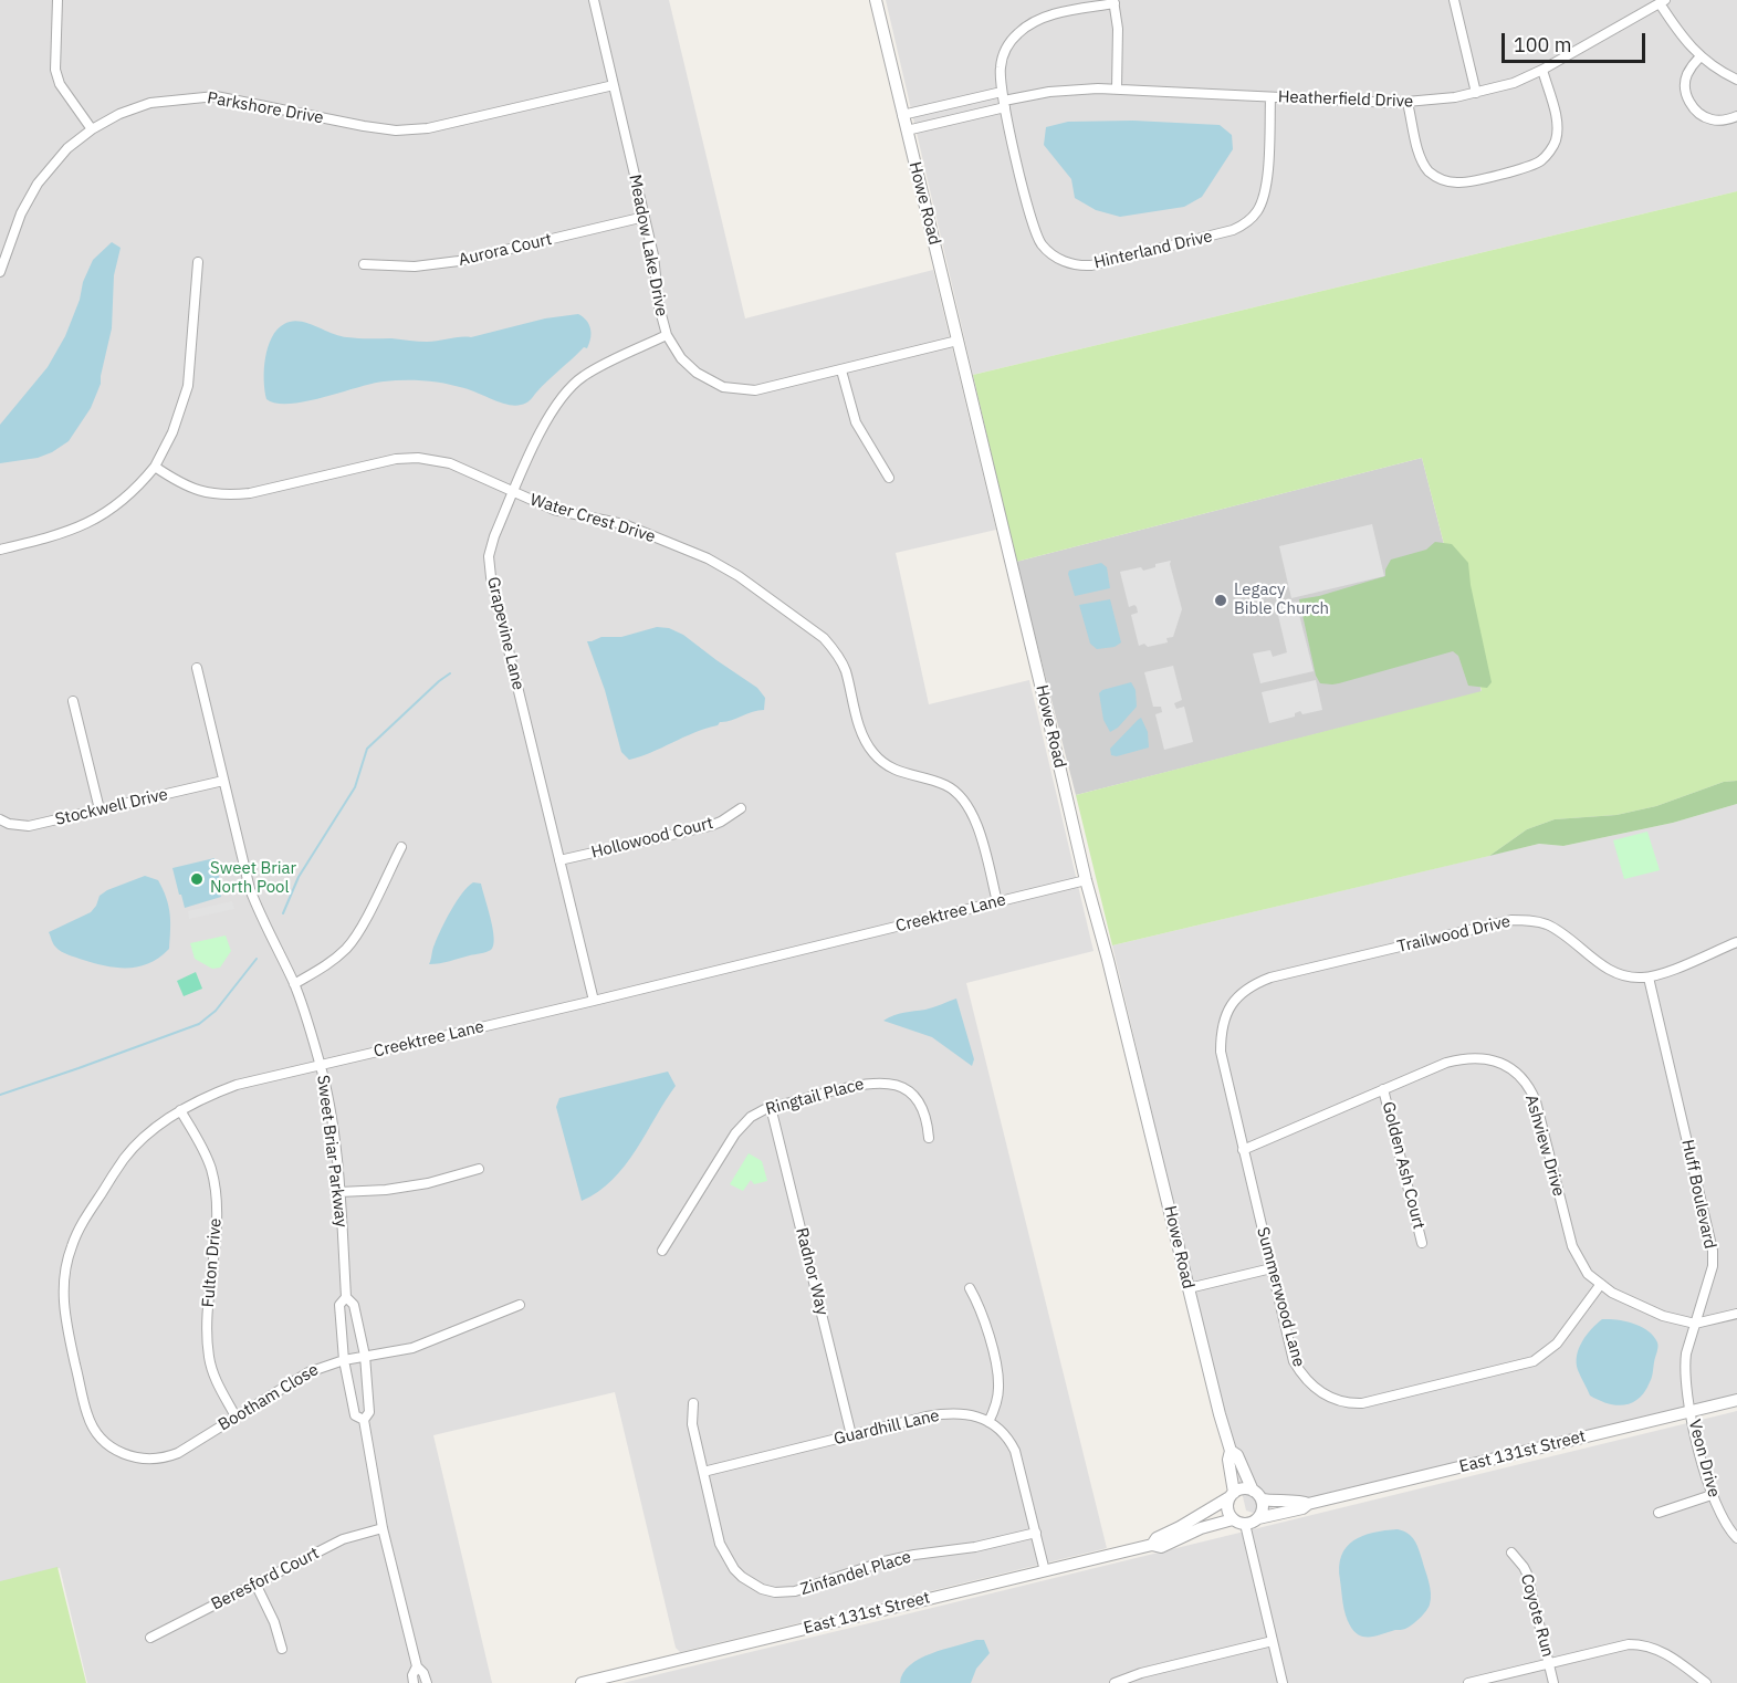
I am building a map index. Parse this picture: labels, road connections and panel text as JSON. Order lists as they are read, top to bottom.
{
  "streets": {
    "street": [
      "Heatherfield Drive",
      "Parkshore Drive",
      "Howe Road",
      "Meadow Lake Drive",
      "Aurora Court",
      "Hinterland Drive",
      "Water Crest Drive",
      "Grapevine Lane",
      "Stockwell Drive",
      "Hollowood Court",
      "Creektree Lane",
      "Trailwood Drive",
      "Ringtail Place",
      "Ashview Drive",
      "Sweet Briar Parkway",
      "Golden Ash Court",
      "Huff Boulevard",
      "Fulton Drive",
      "Radnor Way",
      "Summerwood Lane",
      "Bootham Close",
      "Guardhill Lane",
      "East 131st Street",
      "Veon Drive",
      "Zinfandel Place",
      "Beresford Court",
      "Coyote Run"
    ]
  },
  "crossings": [
    ["Heatherfield Drive", "Howe Road"],
    ["Heatherfield Drive", "Hinterland Drive"],
    ["Parkshore Drive", "Meadow Lake Drive"],
    ["Howe Road", "Meadow Lake Drive"],
    ["Howe Road", "Creektree Lane"],
    ["Howe Road", "East 131st Street"],
    ["Meadow Lake Drive", "Aurora Court"],
    ["Meadow Lake Drive", "Grapevine Lane"],
    ["Water Crest Drive", "Grapevine Lane"],
    ["Water Crest Drive", "Creektree Lane"],
    ["Grapevine Lane", "Hollowood Court"],
    ["Grapevine Lane", "Creektree Lane"],
    ["Stockwell Drive", "Sweet Briar Parkway"],
    ["Creektree Lane", "Sweet Briar Parkway"],
    ["Creektree Lane", "Fulton Drive"],
    ["Creektree Lane", "Bootham Close"],
    ["Trailwood Drive", "Huff Boulevard"],
    ["Trailwood Drive", "Summerwood Lane"],
    ["Ringtail Place", "Radnor Way"],
    ["Ashview Drive", "Golden Ash Court"],
    ["Ashview Drive", "Huff Boulevard"],
    ["Ashview Drive", "Summerwood Lane"],
    ["Sweet Briar Parkway", "Bootham Close"],
    ["Sweet Briar Parkway", "Beresford Court"],
    ["Huff Boulevard", "East 131st Street"],
    ["Huff Boulevard", "Veon Drive"],
    ["Fulton Drive", "Bootham Close"],
    ["Radnor Way", "Guardhill Lane"],
    ["Guardhill Lane", "Zinfandel Place"],
    ["East 131st Street", "Veon Drive"]
  ],
  "places": ["Legacy Bible Church", "Sweet Briar North Pool"],
  "scale_bar": "100 m"
}
